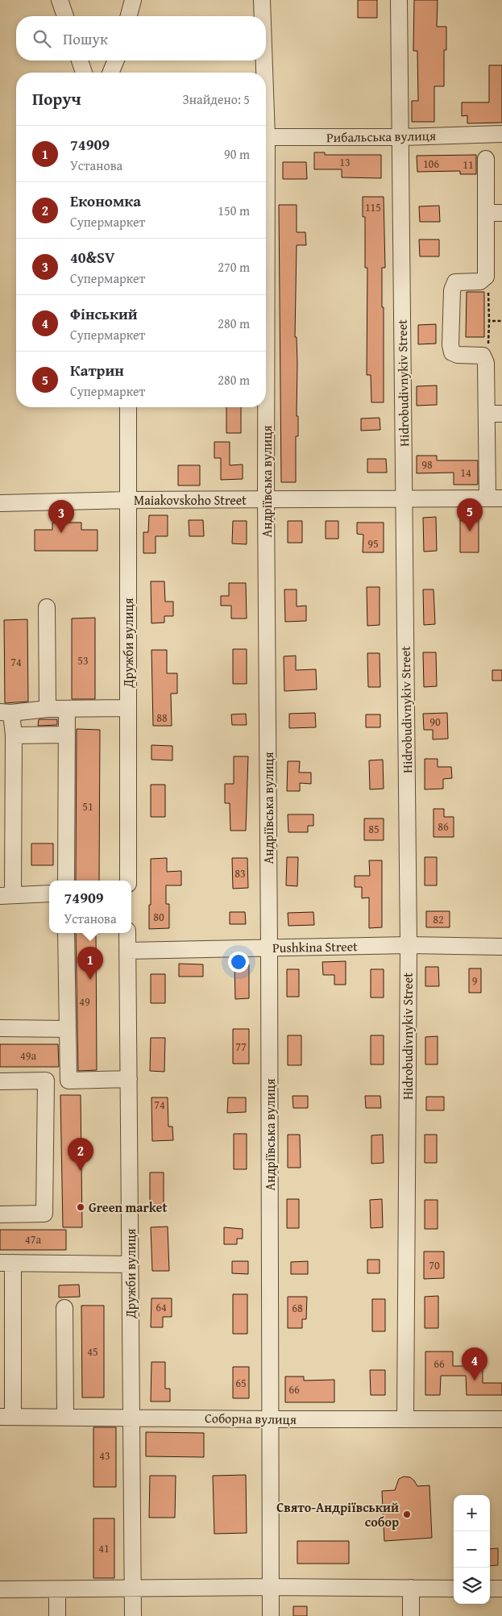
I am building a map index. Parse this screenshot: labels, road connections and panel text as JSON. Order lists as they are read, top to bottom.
{
  "streets": {
    "street": [
      "Рибальська вулиця",
      "Hidrobudivnykiv Street",
      "Андріївська вулиця",
      "Maiakovskoho Street",
      "Дружби вулиця",
      "Pushkina Street",
      "Соборна вулиця"
    ]
  },
  "crossings": [
    ["Рибальська вулиця", "Hidrobudivnykiv Street"],
    ["Hidrobudivnykiv Street", "Maiakovskoho Street"],
    ["Hidrobudivnykiv Street", "Pushkina Street"],
    ["Hidrobudivnykiv Street", "Соборна вулиця"],
    ["Андріївська вулиця", "Maiakovskoho Street"],
    ["Андріївська вулиця", "Pushkina Street"],
    ["Андріївська вулиця", "Соборна вулиця"],
    ["Maiakovskoho Street", "Дружби вулиця"],
    ["Дружби вулиця", "Pushkina Street"],
    ["Дружби вулиця", "Соборна вулиця"]
  ],
  "places": ["Green market", "Свято-Андріївський собор"],
  "house_numbers": [
    "13",
    "106",
    "11",
    "115",
    "98",
    "14",
    "95",
    "53",
    "74",
    "88",
    "90",
    "51",
    "86",
    "85",
    "83",
    "80",
    "82",
    "9",
    "49",
    "77",
    "49а",
    "74",
    "47а",
    "70",
    "64",
    "68",
    "45",
    "66",
    "65",
    "66",
    "43",
    "41"
  ],
  "page": {
    "search": "Пошук",
    "heading": ["Поруч", "Знайдено: 5"],
    "list": [
      {
        "mark": "1",
        "name": "74909",
        "note": "Установа",
        "value": "90 m"
      },
      {
        "mark": "2",
        "name": "Економка",
        "note": "Супермаркет",
        "value": "150 m"
      },
      {
        "mark": "3",
        "name": "40&SV",
        "note": "Супермаркет",
        "value": "270 m"
      },
      {
        "mark": "4",
        "name": "Фінський",
        "note": "Супермаркет",
        "value": "280 m"
      },
      {
        "mark": "5",
        "name": "Катрин",
        "note": "Супермаркет",
        "value": "280 m"
      }
    ],
    "pins": [
      "5",
      "3",
      "1",
      "2",
      "4"
    ],
    "popup": ["74909", "Установа"],
    "map_buttons": ["+", "−"]
  }
}
